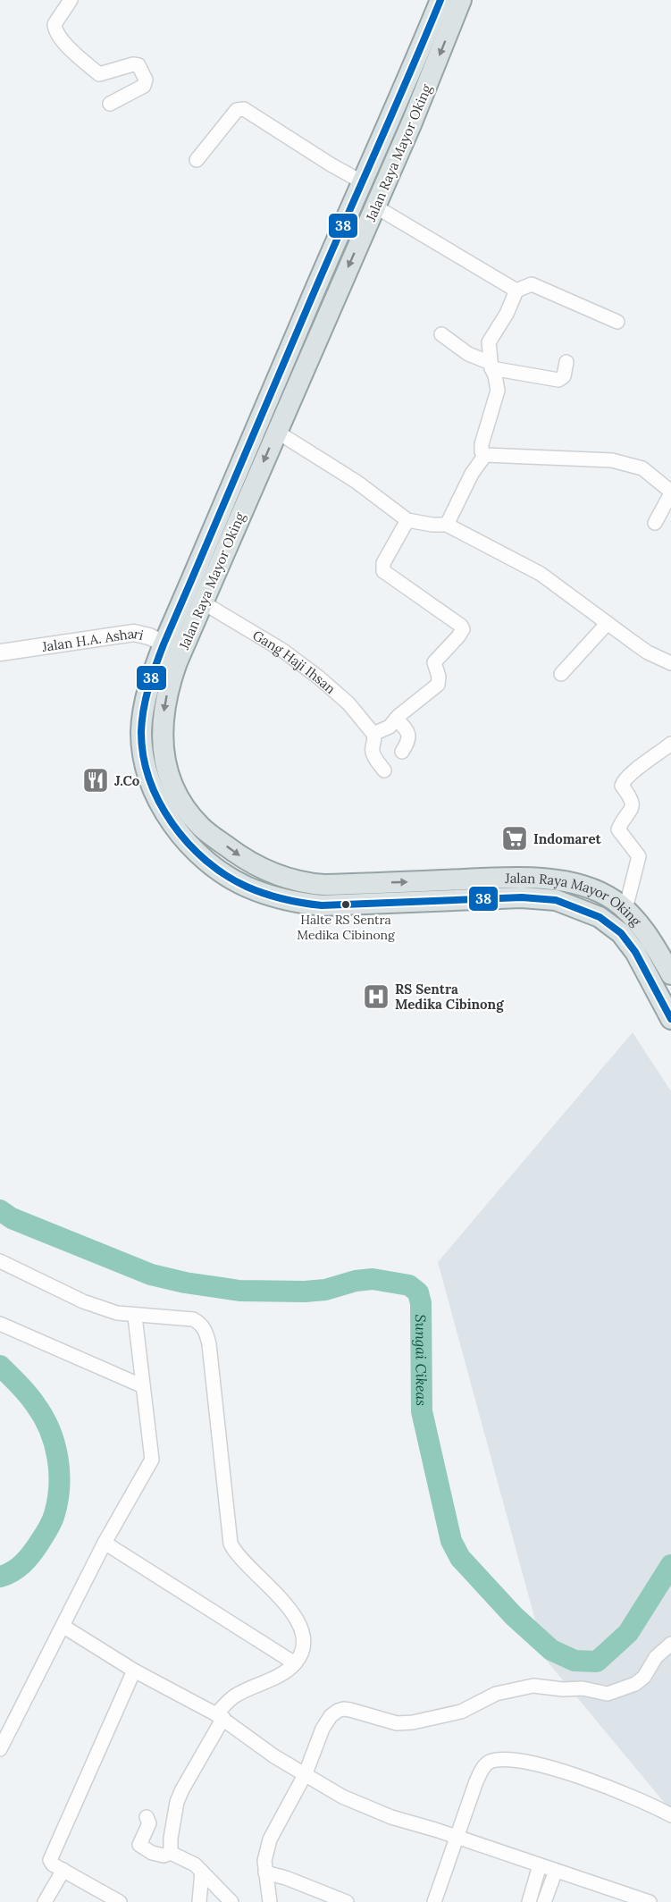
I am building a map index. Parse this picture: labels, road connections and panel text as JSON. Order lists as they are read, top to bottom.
{
  "streets": {
    "main road": ["Jalan Raya Mayor Oking"],
    "street": ["Jalan H.A. Ashari", "Gang Haji Ihsan"]
  },
  "crossings": [
    ["Jalan Raya Mayor Oking", "Jalan H.A. Ashari"],
    ["Jalan Raya Mayor Oking", "Gang Haji Ihsan"]
  ],
  "water": ["Sungai Cikeas"],
  "places": {
    "restaurant": ["J.Co"],
    "supermarket": ["Indomaret"],
    "other": ["Halte RS Sentra Medika Cibinong"],
    "hospital": ["RS Sentra Medika Cibinong"]
  },
  "lines": ["transit line 38"]
}
